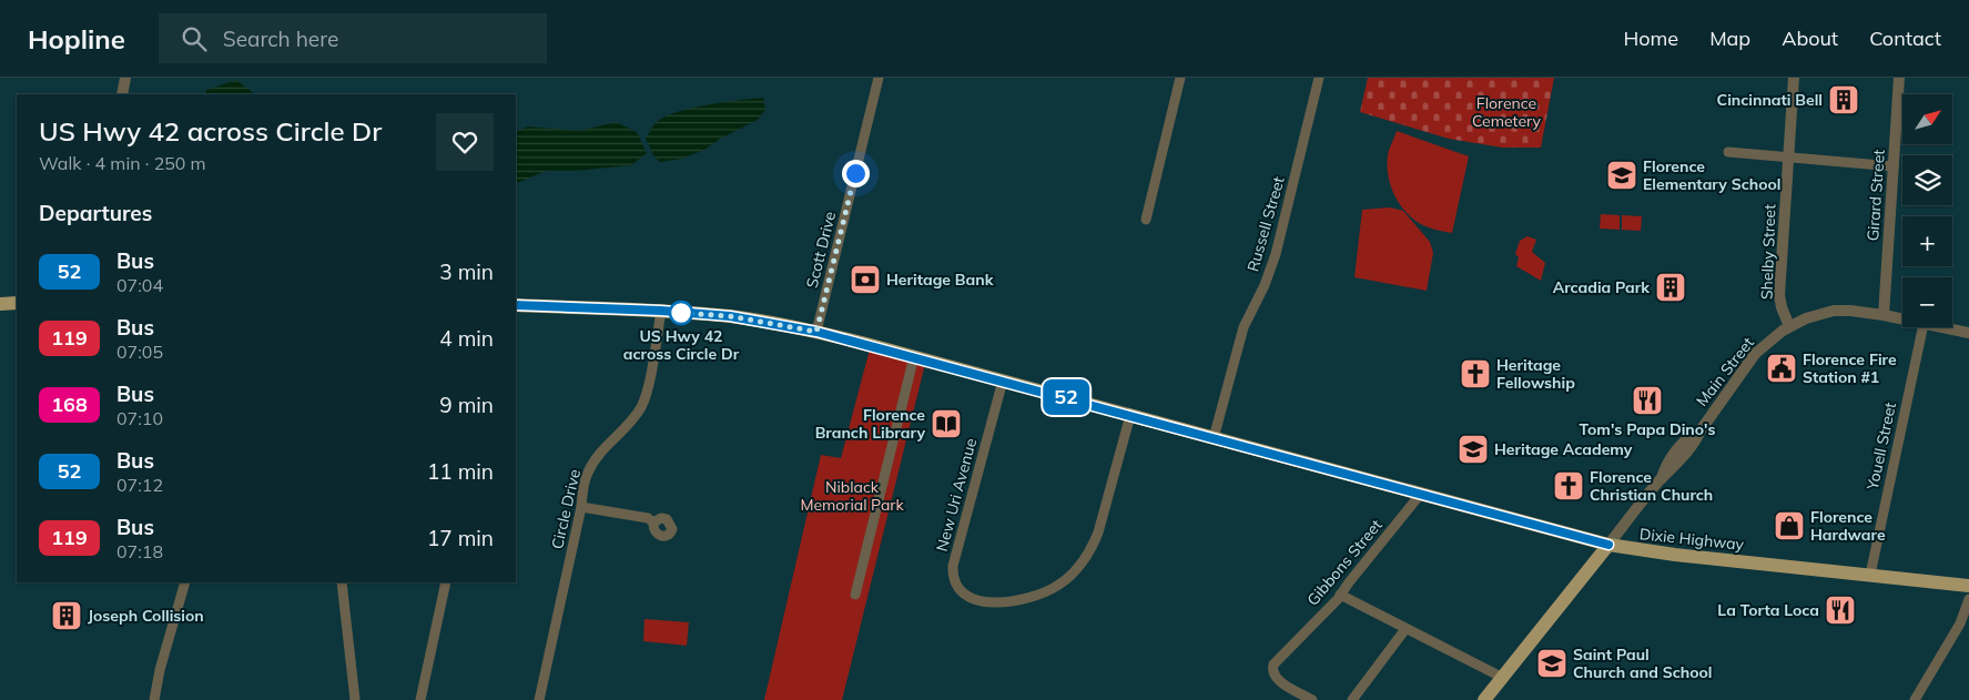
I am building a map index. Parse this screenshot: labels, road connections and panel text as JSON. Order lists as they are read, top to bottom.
{
  "streets": {
    "main road": ["Dixie Highway"],
    "street": [
      "Girard Street",
      "Russell Street",
      "Scott Drive",
      "Shelby Street",
      "Main Street",
      "Youell Street",
      "New Uri Avenue",
      "Circle Drive",
      "Gibbons Street"
    ]
  },
  "crossings": [
    ["Girard Street", "Main Street"],
    ["Russell Street", "Dixie Highway"],
    ["Scott Drive", "Dixie Highway"],
    ["Shelby Street", "Main Street"],
    ["Main Street", "Dixie Highway"],
    ["Youell Street", "Dixie Highway"],
    ["New Uri Avenue", "Dixie Highway"],
    ["Circle Drive", "Dixie Highway"],
    ["Dixie Highway", "Gibbons Street"]
  ],
  "parks": ["Florence Cemetery", "Niblack Memorial Park"],
  "places": {
    "building": ["Cincinnati Bell", "Arcadia Park", "Joseph Collision"],
    "school or university": ["Florence Elementary School", "Heritage Academy", "Saint Paul Church and School"],
    "bank": ["Heritage Bank"],
    "other": ["US Hwy 42 across Circle Dr"],
    "public building": ["Florence Fire Station #1"],
    "church": ["Heritage Fellowship", "Florence Christian Church"],
    "restaurant": ["Tom's Papa Dino's", "La Torta Loca"],
    "library": ["Florence Branch Library"],
    "shop": ["Florence Hardware"]
  },
  "lines": ["bus line 52"],
  "north": "top right",
  "page": {
    "header": "Hopline",
    "search": "Search here",
    "nav": [
      "Home",
      "Map",
      "About",
      "Contact"
    ],
    "on_map": "52",
    "map_buttons": ["+", "−"],
    "heading": [
      ["US Hwy 42 across Circle Dr", "Walk · 4 min · 250 m"],
      "Departures"
    ],
    "list": [
      {
        "mark": "52",
        "name": "Bus",
        "note": "07:04",
        "value": "3 min"
      },
      {
        "mark": "119",
        "name": "Bus",
        "note": "07:05",
        "value": "4 min"
      },
      {
        "mark": "168",
        "name": "Bus",
        "note": "07:10",
        "value": "9 min"
      },
      {
        "mark": "52",
        "name": "Bus",
        "note": "07:12",
        "value": "11 min"
      },
      {
        "mark": "119",
        "name": "Bus",
        "note": "07:18",
        "value": "17 min"
      }
    ]
  }
}
